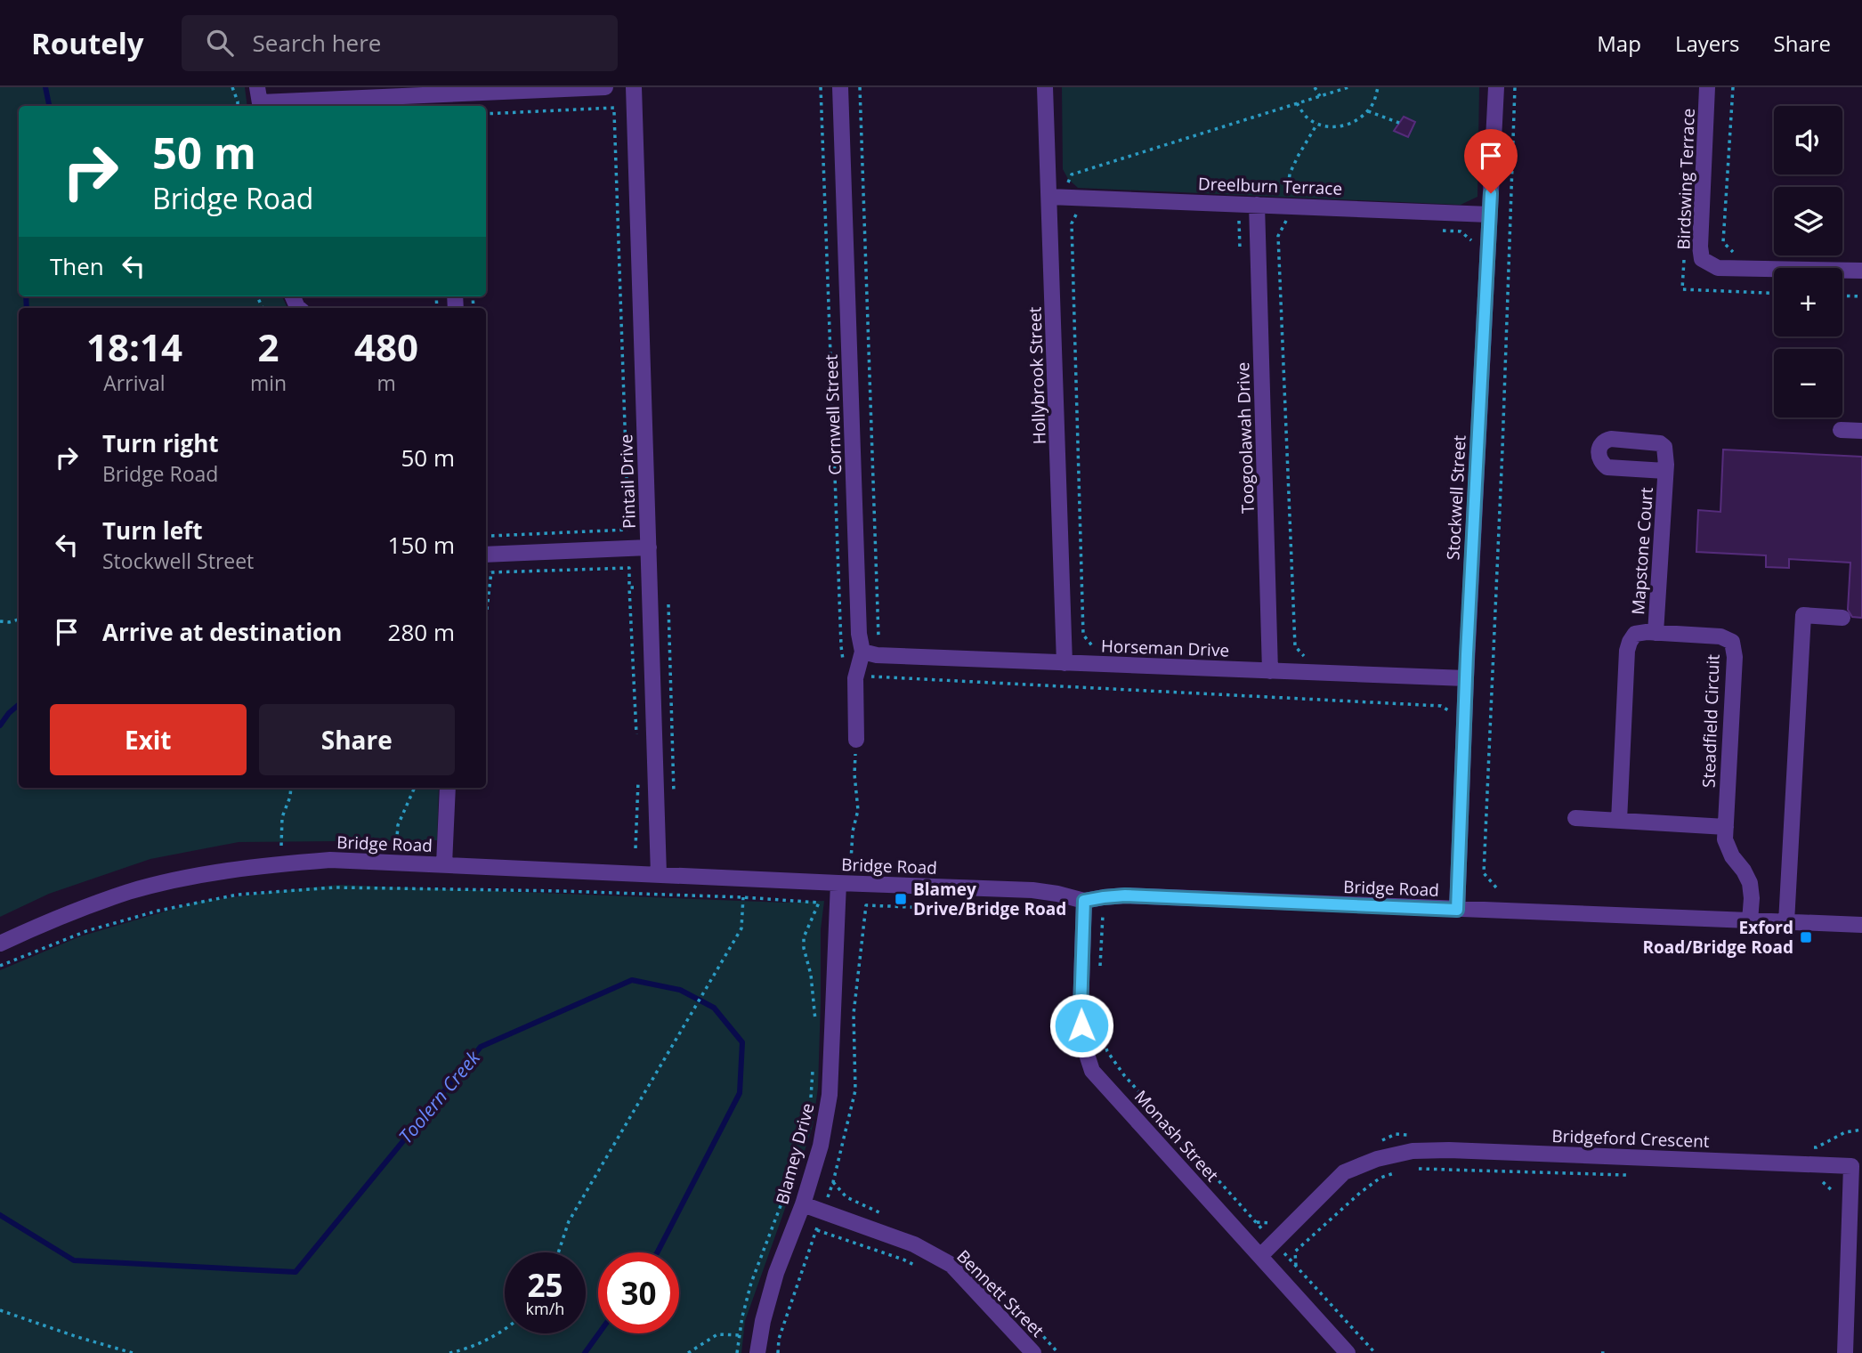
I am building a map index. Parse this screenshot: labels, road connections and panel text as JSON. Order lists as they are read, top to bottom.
{
  "streets": {
    "street": [
      "Birdswing Terrace",
      "Dreelburn Terrace",
      "Hollybrook Street",
      "Cornwell Street",
      "Toogoolawah Drive",
      "Pintail Drive",
      "Stockwell Street",
      "Mapstone Court",
      "Horseman Drive",
      "Steadfield Circuit",
      "Bridge Road",
      "Monash Street",
      "Bridgeford Crescent",
      "Blamey Drive",
      "Bennett Street"
    ]
  },
  "crossings": [
    ["Dreelburn Terrace", "Hollybrook Street"],
    ["Dreelburn Terrace", "Toogoolawah Drive"],
    ["Dreelburn Terrace", "Stockwell Street"],
    ["Hollybrook Street", "Horseman Drive"],
    ["Cornwell Street", "Horseman Drive"],
    ["Toogoolawah Drive", "Horseman Drive"],
    ["Pintail Drive", "Bridge Road"],
    ["Stockwell Street", "Horseman Drive"],
    ["Stockwell Street", "Bridge Road"],
    ["Mapstone Court", "Steadfield Circuit"],
    ["Steadfield Circuit", "Bridge Road"],
    ["Bridge Road", "Monash Street"],
    ["Bridge Road", "Blamey Drive"],
    ["Monash Street", "Bridgeford Crescent"],
    ["Blamey Drive", "Bennett Street"]
  ],
  "water": ["Toolern Creek"],
  "places": {
    "transit": ["Blamey Drive/Bridge Road", "Exford Road/Bridge Road"]
  },
  "page": {
    "header": "Routely",
    "search": "Search here",
    "nav": ["Map", "Layers", "Share"],
    "map_buttons": ["+", "−"],
    "turn": ["50 m", "Bridge Road"],
    "then": "Then",
    "eta": [
      "18:14",
      "Arrival",
      "2",
      "min",
      "480",
      "m"
    ],
    "list": [
      {
        "name": "Turn right",
        "note": "Bridge Road",
        "value": "50 m"
      },
      {
        "name": "Turn left",
        "note": "Stockwell Street",
        "value": "150 m"
      },
      {
        "name": "Arrive at destination",
        "value": "280 m"
      }
    ],
    "buttons": ["Exit", "Share"],
    "speed": "25 km/h",
    "limit": "30"
  }
}
